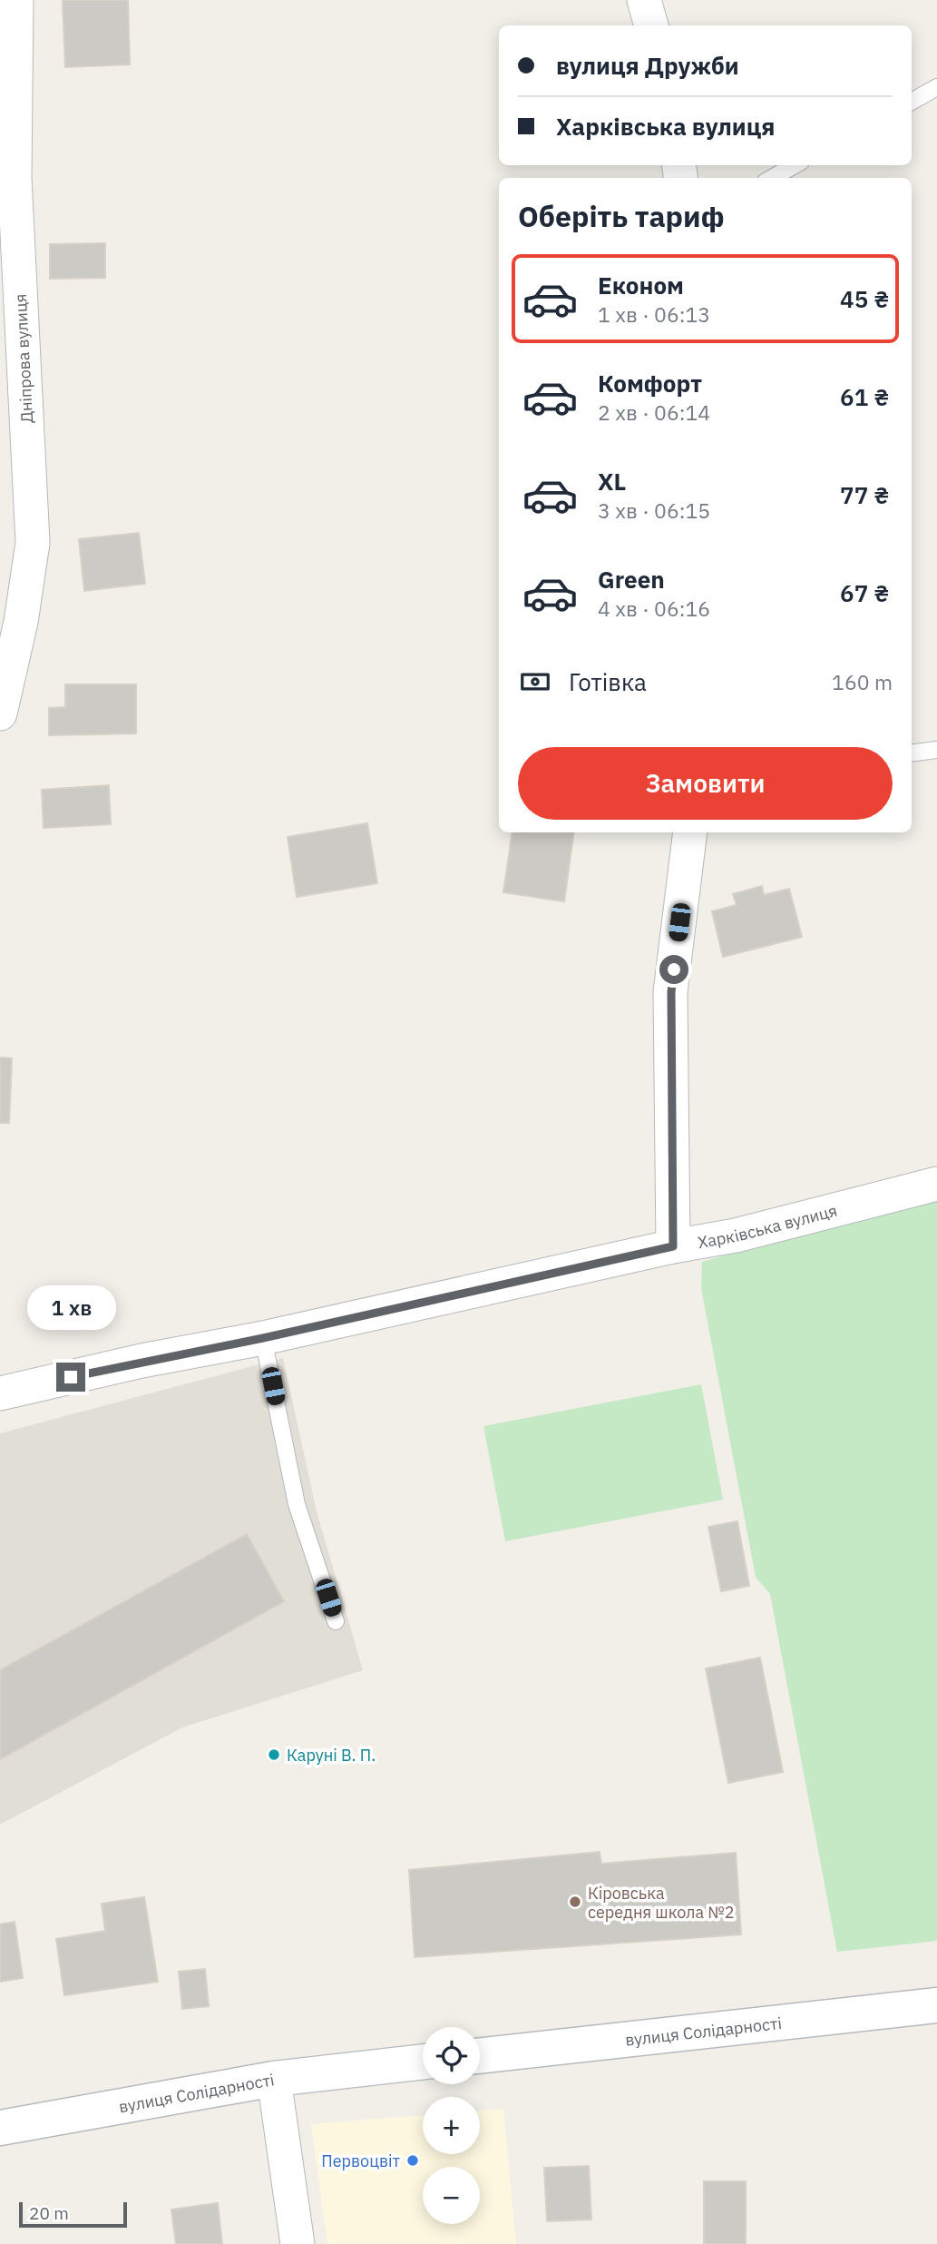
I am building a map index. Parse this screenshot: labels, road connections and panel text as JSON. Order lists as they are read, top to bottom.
{
  "streets": {
    "main road": ["вулиця Солідарності"],
    "street": ["Дніпрова вулиця", "Харківська вулиця"]
  },
  "places": ["Каруні В. П.", "Кіровська середня школа №2", "Первоцвіт"],
  "scale_bar": "20 m",
  "page": {
    "banner": ["вулиця Дружби", "Харківська вулиця"],
    "heading": "Оберіть тариф",
    "list": [
      {
        "name": "Економ",
        "note": "1 хв · 06:13",
        "value": "45 ₴"
      },
      {
        "name": "Комфорт",
        "note": "2 хв · 06:14",
        "value": "61 ₴"
      },
      {
        "name": "XL",
        "note": "3 хв · 06:15",
        "value": "77 ₴"
      },
      {
        "name": "Green",
        "note": "4 хв · 06:16",
        "value": "67 ₴"
      }
    ],
    "pay": ["Готівка", "160 m"],
    "buttons": "Замовити",
    "bubble": "1 хв",
    "map_buttons": ["+", "−"],
    "scale": "20 m"
  }
}
